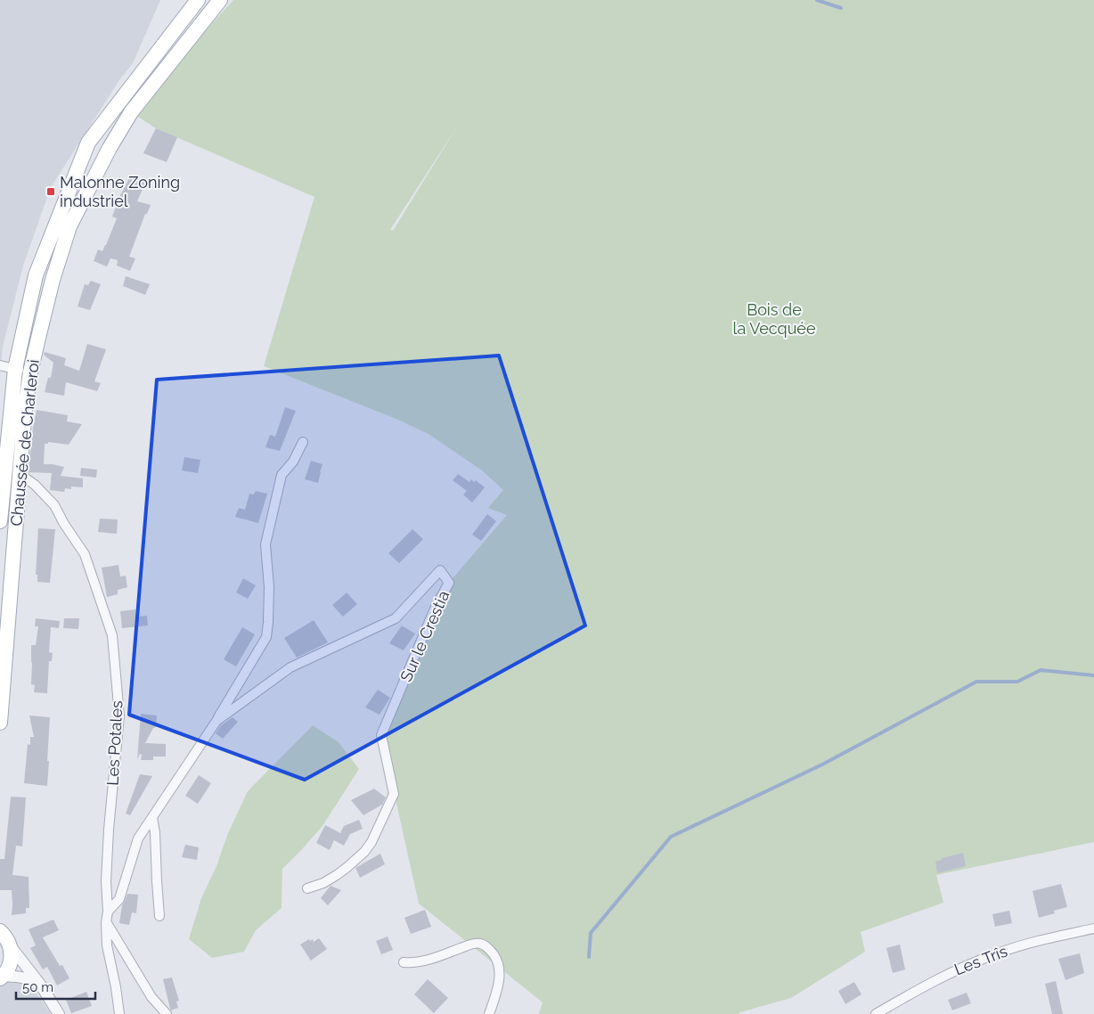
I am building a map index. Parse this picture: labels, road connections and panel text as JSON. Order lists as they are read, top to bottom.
{
  "streets": {
    "main road": ["Chaussée de Charleroi"],
    "street": ["Sur le Crestia", "Les Potales", "Les Trîs"]
  },
  "crossings": [
    ["Chaussée de Charleroi", "Les Potales"],
    ["Sur le Crestia", "Les Potales"]
  ],
  "parks": ["Bois de la Vecquée"],
  "places": {
    "transit": ["Malonne Zoning industriel"]
  },
  "scale_bar": "50 m"
}
